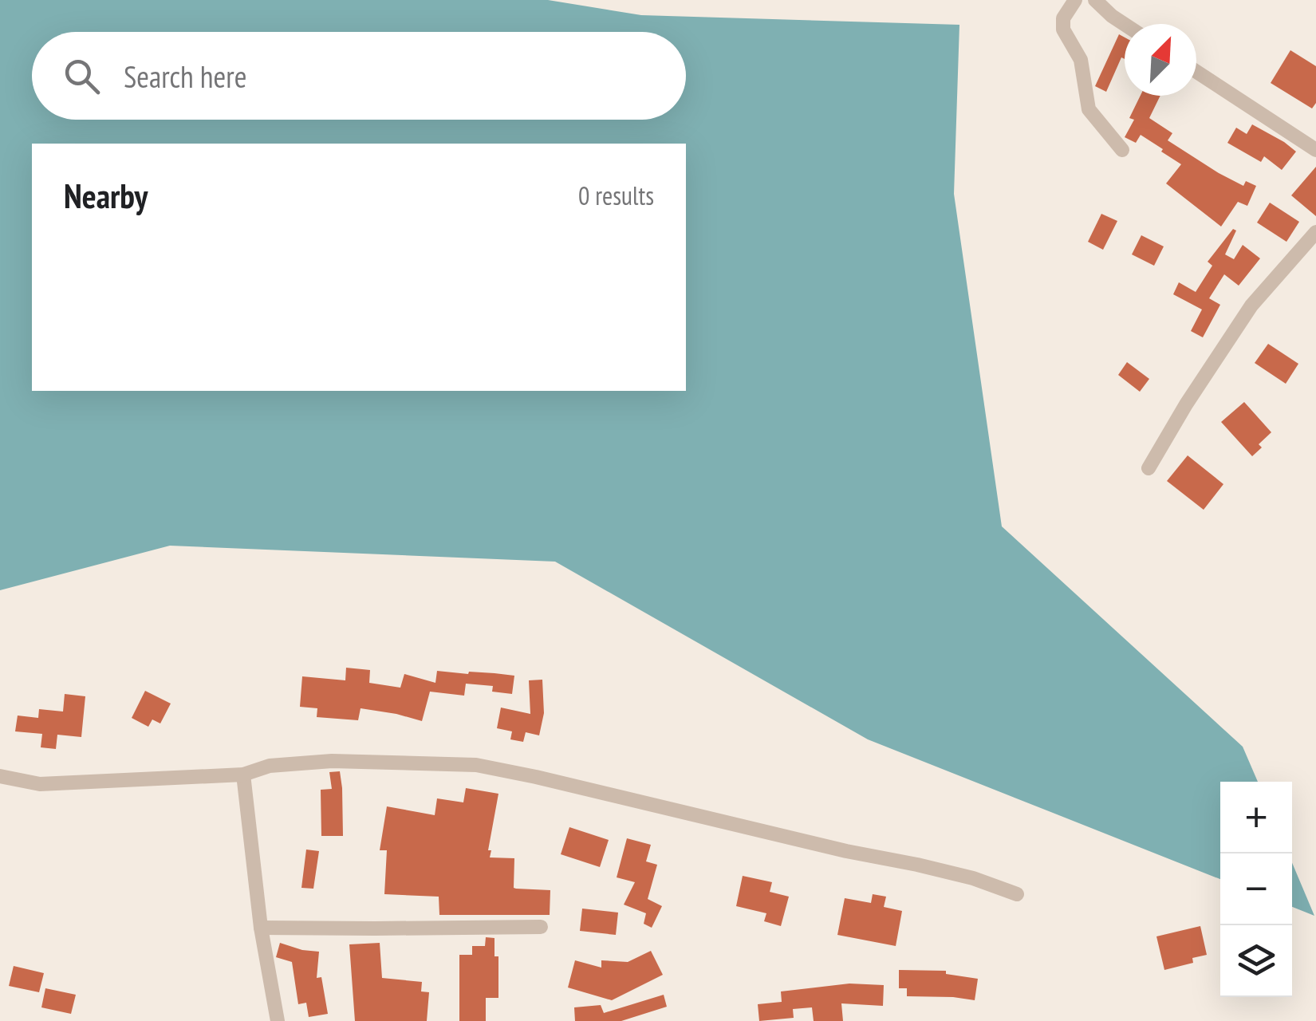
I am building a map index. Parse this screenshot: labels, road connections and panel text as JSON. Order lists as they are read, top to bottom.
{
  "north": "top right",
  "page": {
    "search": "Search here",
    "heading": ["Nearby", "0 results"],
    "map_buttons": ["+", "−"]
  }
}
